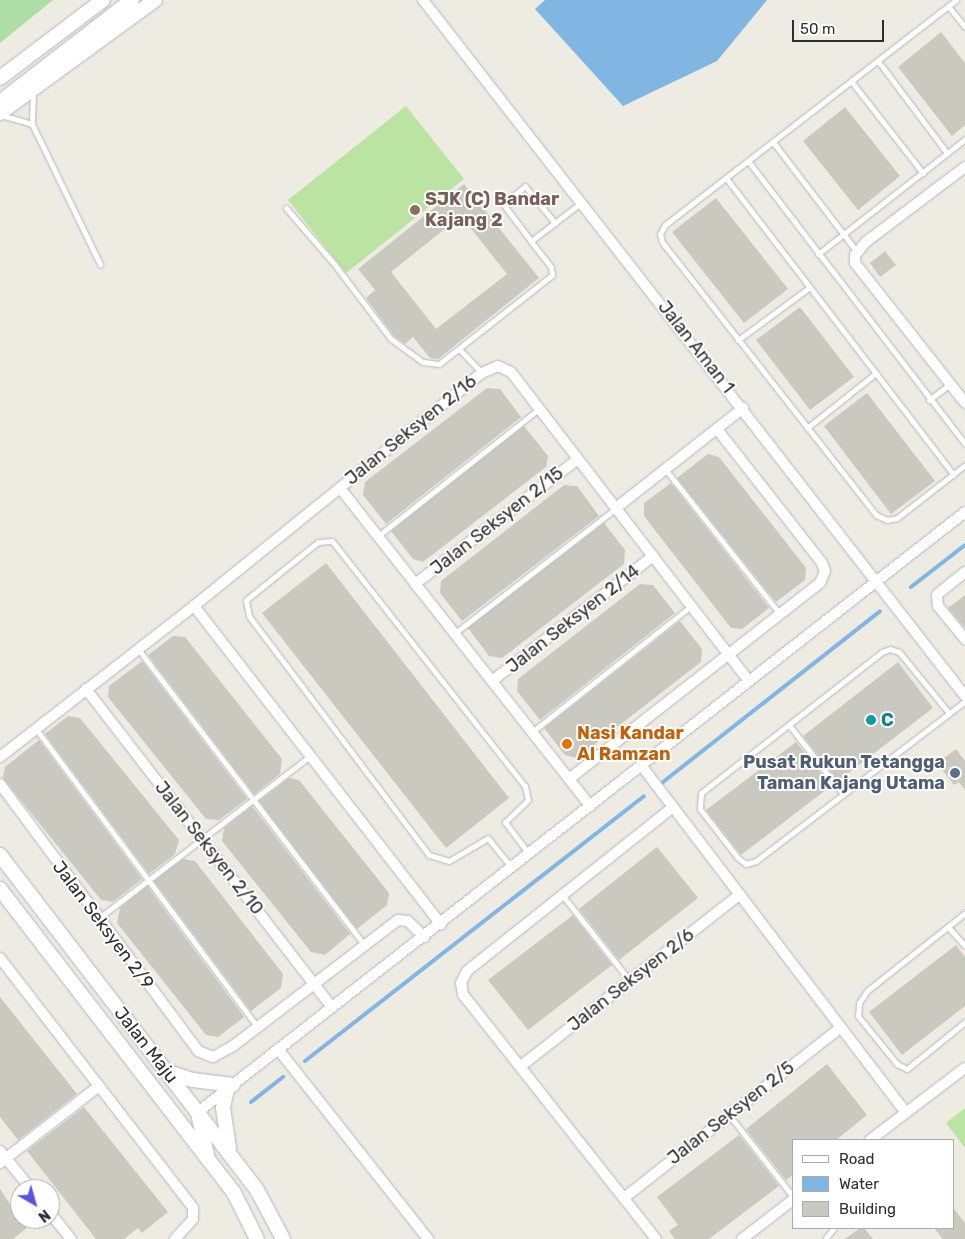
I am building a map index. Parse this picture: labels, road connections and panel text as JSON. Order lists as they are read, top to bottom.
{
  "streets": {
    "street": [
      "Jalan Aman 1",
      "Jalan Seksyen 2/16",
      "Jalan Seksyen 2/15",
      "Jalan Seksyen 2/14",
      "Jalan Seksyen 2/10",
      "Jalan Seksyen 2/9",
      "Jalan Seksyen 2/6",
      "Jalan Maju",
      "Jalan Seksyen 2/5"
    ]
  },
  "crossings": [
    ["Jalan Seksyen 2/16", "Jalan Seksyen 2/10"]
  ],
  "places": [
    "SJK (C) Bandar Kajang 2",
    "C",
    "Nasi Kandar Al Ramzan",
    "Pusat Rukun Tetangga Taman Kajang Utama"
  ],
  "legend": ["Road", "Water", "Building"],
  "scale_bar": "50 m",
  "north": "bottom right"
}
